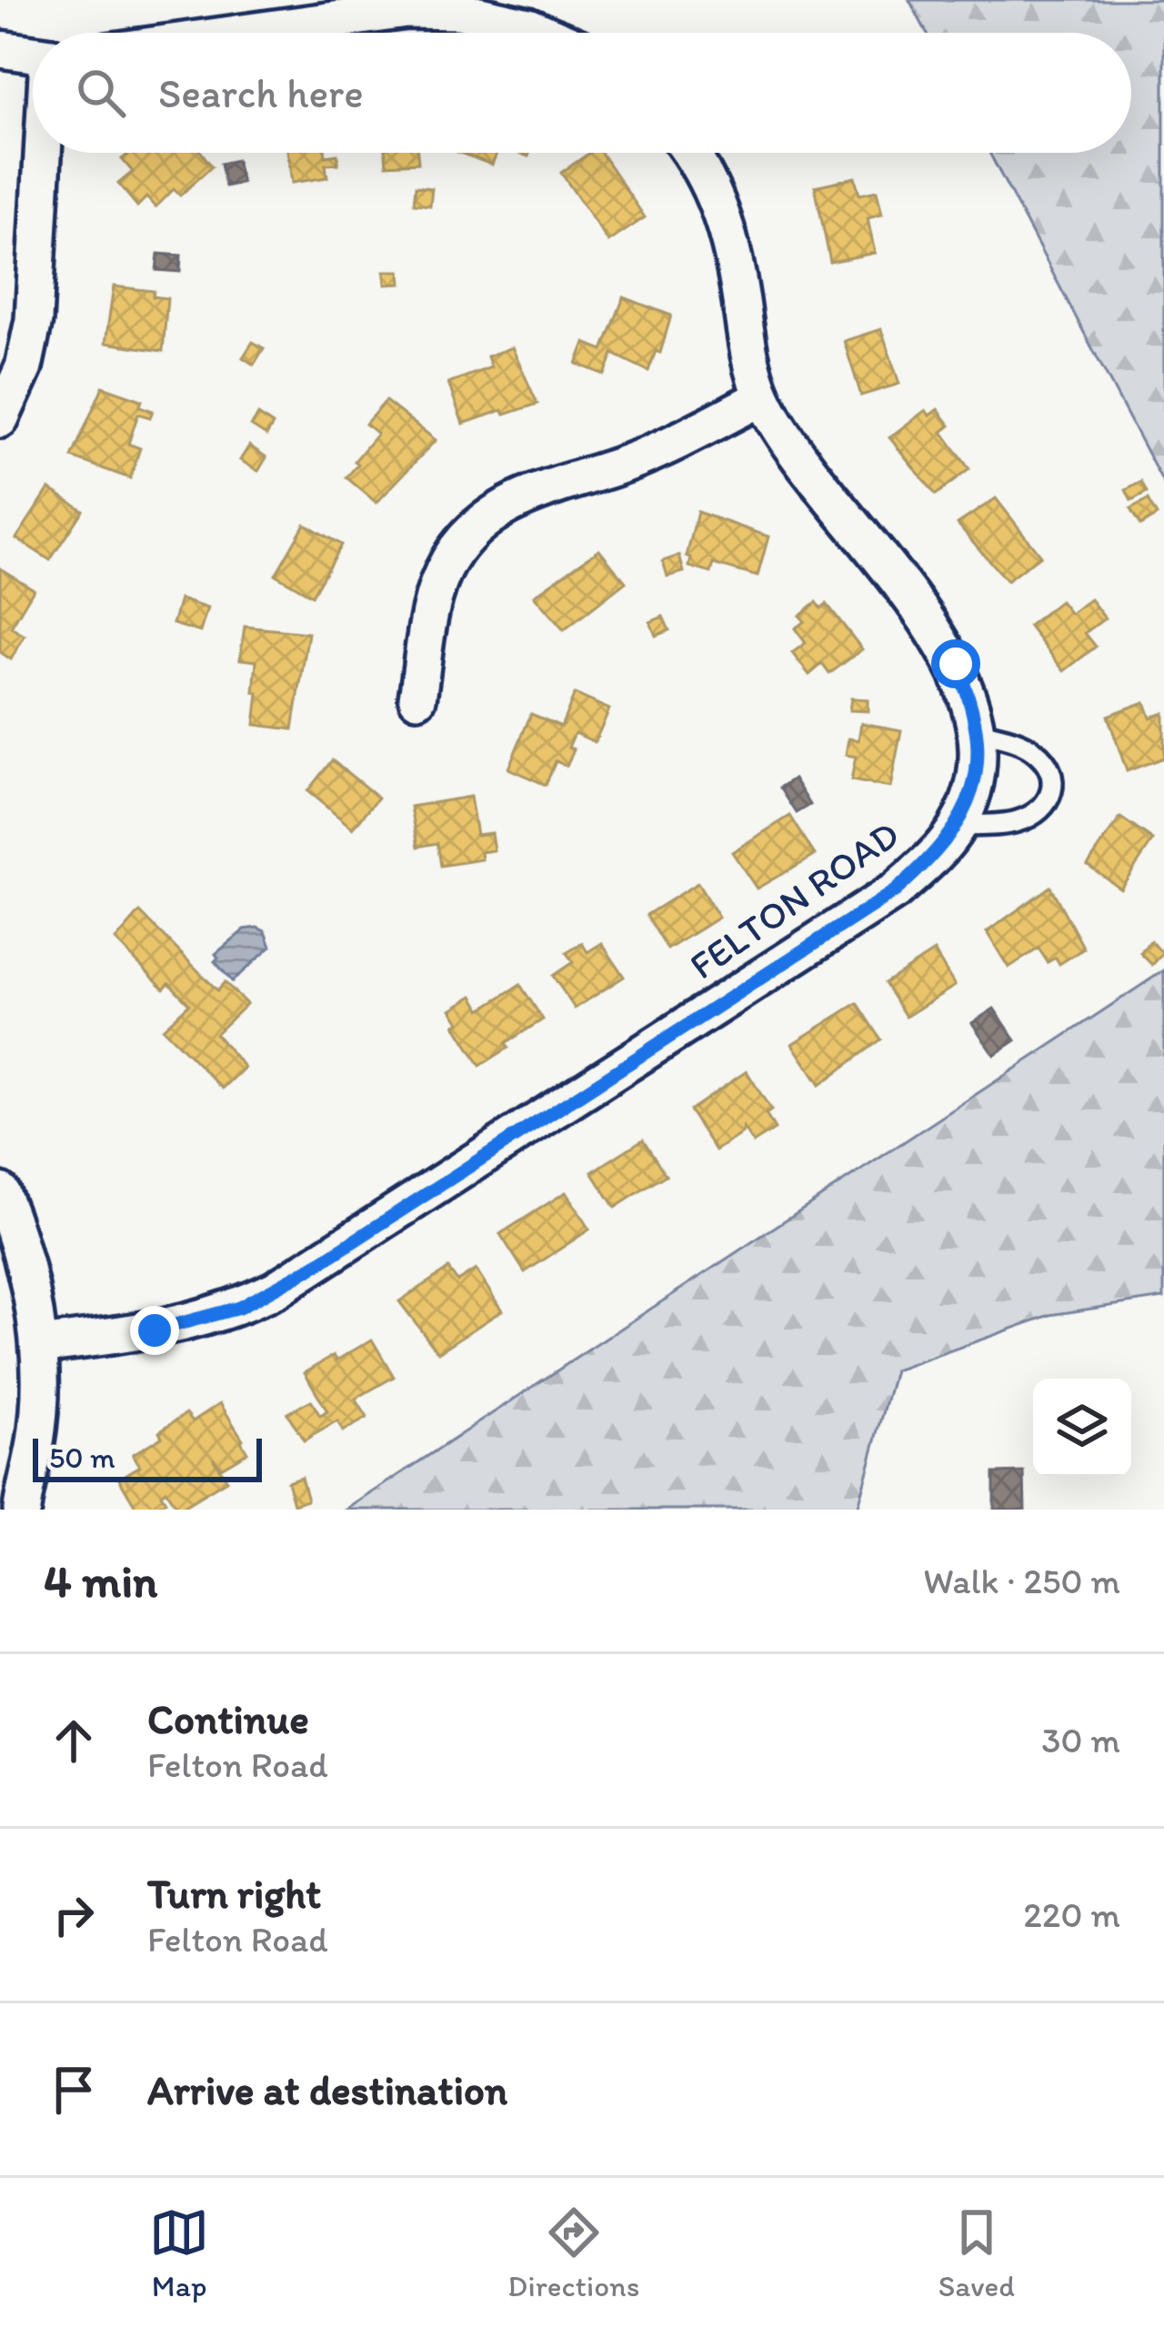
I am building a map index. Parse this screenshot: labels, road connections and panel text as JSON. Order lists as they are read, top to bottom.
{
  "streets": {
    "street": ["FELTON ROAD"]
  },
  "scale_bar": "50 m",
  "page": {
    "search": "Search here",
    "scale": "50 m",
    "heading": ["4 min", "Walk · 250 m"],
    "list": [
      ["Continue", "Felton Road", "30 m"],
      ["Turn right", "Felton Road", "220 m"],
      "Arrive at destination"
    ],
    "nav": ["Map", "Directions", "Saved"]
  }
}
